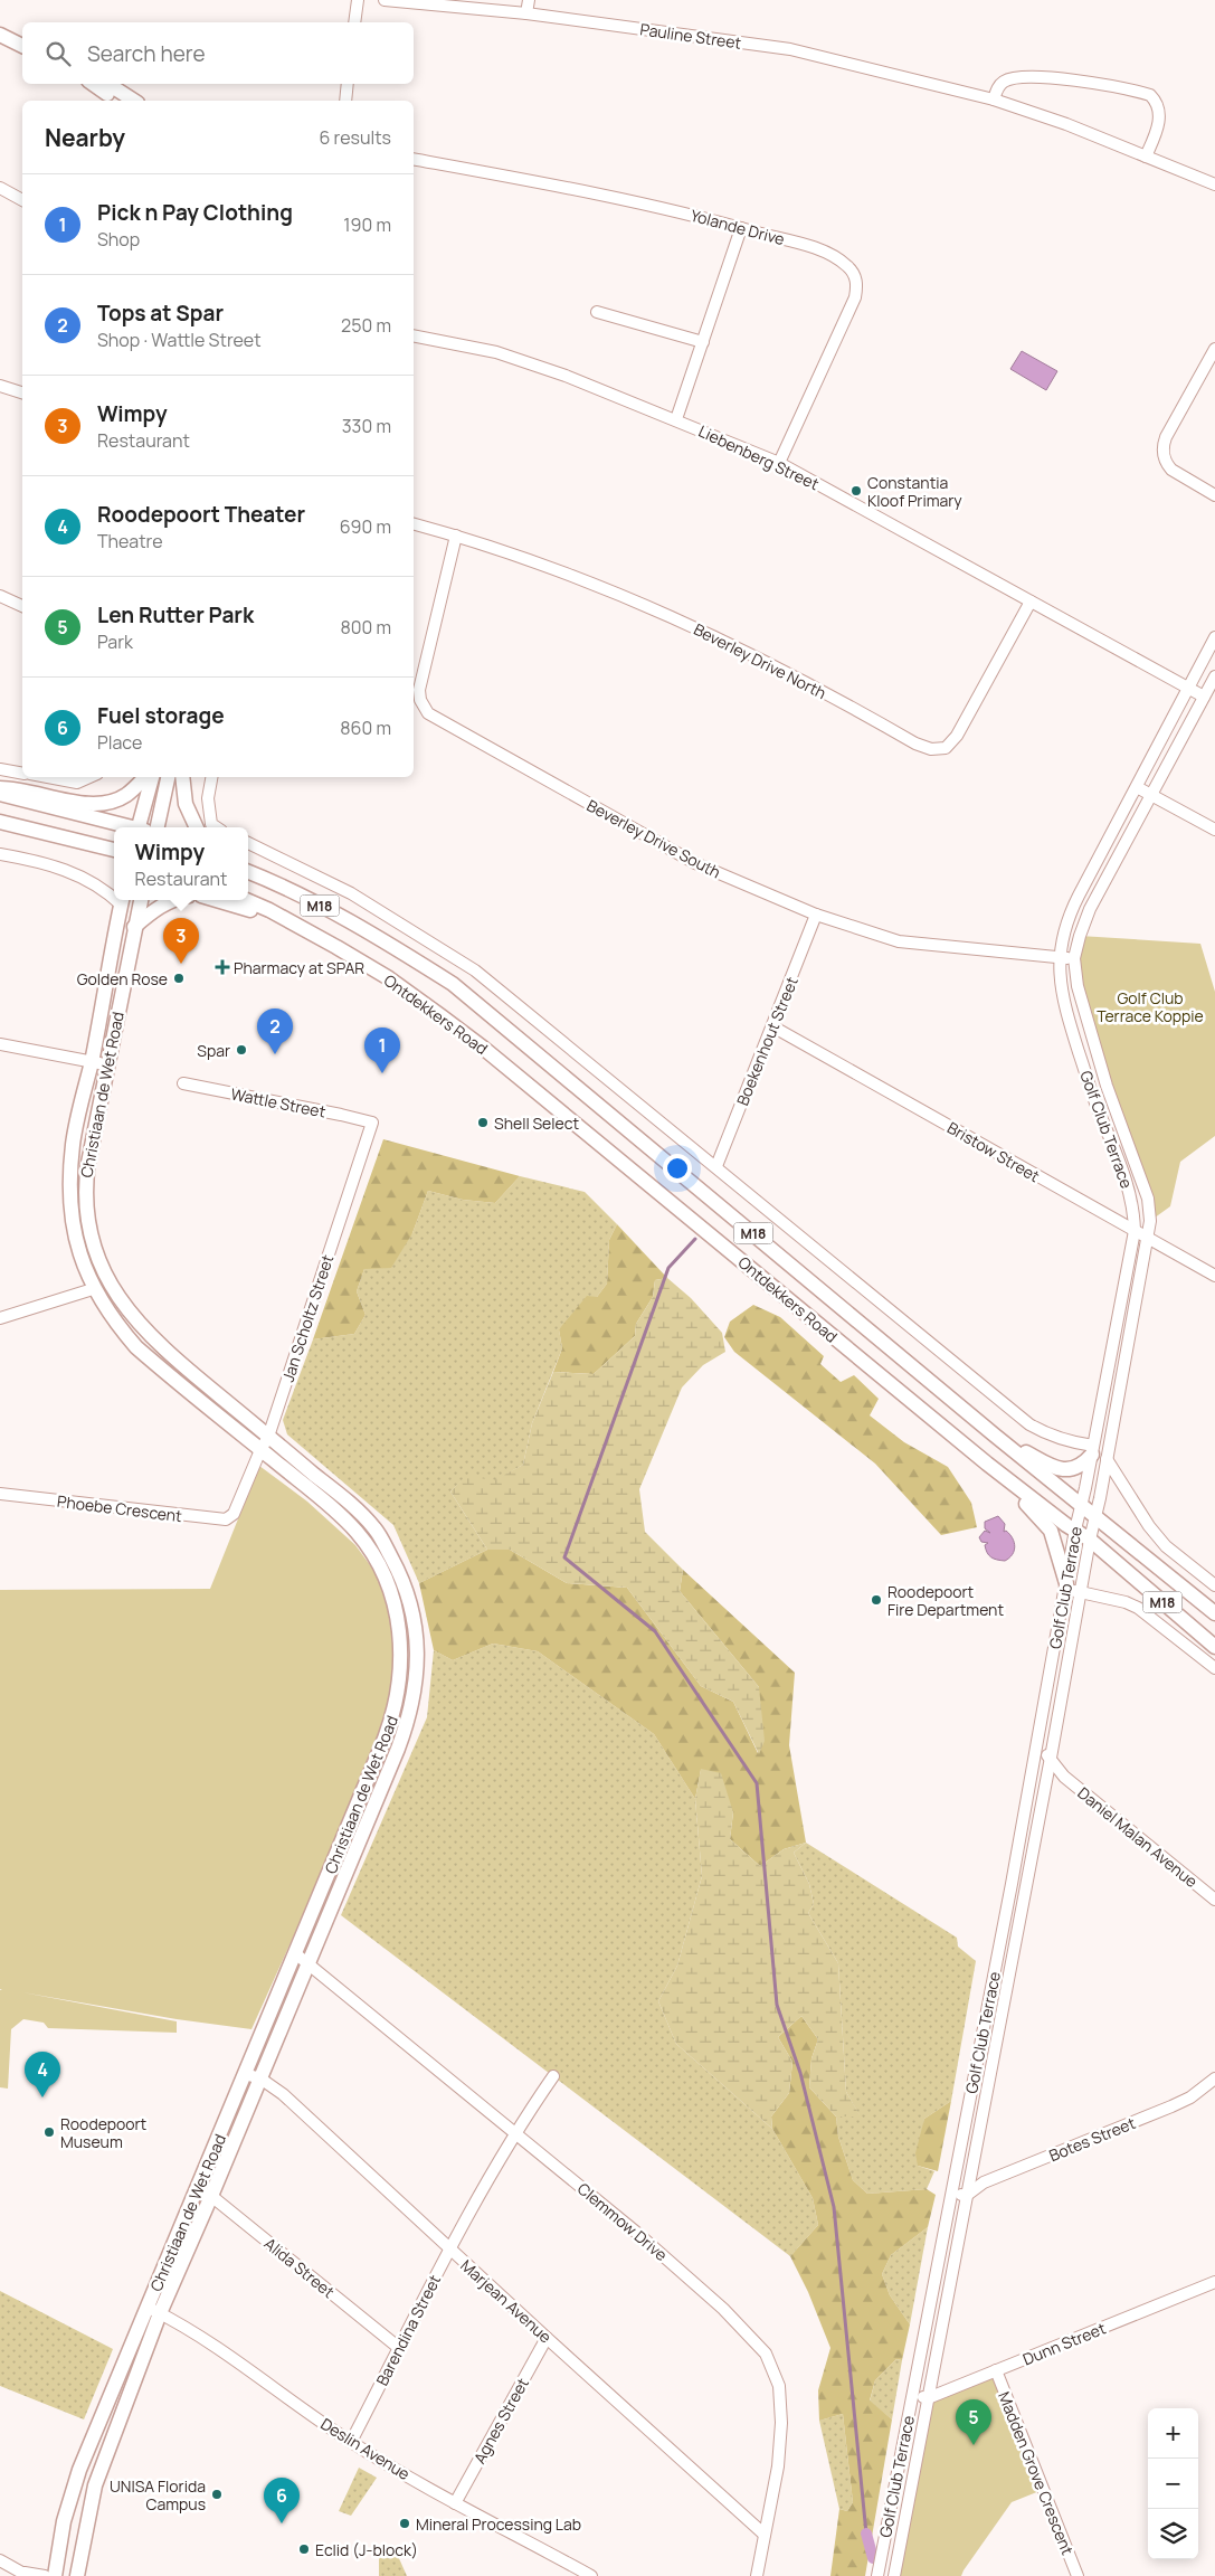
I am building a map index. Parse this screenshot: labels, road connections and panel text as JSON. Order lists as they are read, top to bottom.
{
  "streets": {
    "main road": ["M18", "Ontdekkers Road", "Christiaan de Wet Road"],
    "street": [
      "Pauline Street",
      "Yolande Drive",
      "Liebenberg Street",
      "Beverley Drive North",
      "Beverley Drive South",
      "Boekenhout Street",
      "Wattle Street",
      "Golf Club Terrace",
      "Bristow Street",
      "Jan Scholtz Street",
      "Phoebe Crescent",
      "Daniel Malan Avenue",
      "Botes Street",
      "Clemmow Drive",
      "Alida Street",
      "Marjean Avenue",
      "Barendina Street",
      "Dunn Street",
      "Agnes Street",
      "Deslin Avenue",
      "Madden Grove Crescent"
    ]
  },
  "crossings": [
    ["Yolande Drive", "Liebenberg Street"],
    ["Liebenberg Street", "Beverley Drive North"],
    ["Liebenberg Street", "Golf Club Terrace"],
    ["Beverley Drive North", "Beverley Drive South"],
    ["Beverley Drive South", "Boekenhout Street"],
    ["Beverley Drive South", "Golf Club Terrace"],
    ["Ontdekkers Road", "Golf Club Terrace"],
    ["Boekenhout Street", "Bristow Street"],
    ["Christiaan de Wet Road", "Jan Scholtz Street"],
    ["Christiaan de Wet Road", "Clemmow Drive"],
    ["Christiaan de Wet Road", "Alida Street"],
    ["Christiaan de Wet Road", "Marjean Avenue"],
    ["Christiaan de Wet Road", "Deslin Avenue"],
    ["Wattle Street", "Jan Scholtz Street"],
    ["Golf Club Terrace", "Bristow Street"],
    ["Golf Club Terrace", "Daniel Malan Avenue"],
    ["Golf Club Terrace", "Botes Street"],
    ["Golf Club Terrace", "Dunn Street"],
    ["Jan Scholtz Street", "Phoebe Crescent"],
    ["Clemmow Drive", "Marjean Avenue"],
    ["Clemmow Drive", "Barendina Street"],
    ["Alida Street", "Barendina Street"],
    ["Marjean Avenue", "Barendina Street"],
    ["Marjean Avenue", "Agnes Street"],
    ["Barendina Street", "Deslin Avenue"],
    ["Dunn Street", "Madden Grove Crescent"],
    ["Agnes Street", "Deslin Avenue"]
  ],
  "parks": ["Golf Club Terrace Koppie"],
  "places": {
    "other": [
      "Constantia Kloof Primary",
      "Golden Rose",
      "Spar",
      "Shell Select",
      "Roodepoort Fire Department",
      "Roodepoort Museum",
      "UNISA Florida Campus",
      "Mineral Processing Lab",
      "Eclid (J-block)"
    ],
    "health": ["Pharmacy at SPAR"]
  },
  "page": {
    "search": "Search here",
    "heading": ["Nearby", "6 results"],
    "list": [
      {
        "mark": "1",
        "name": "Pick n Pay Clothing",
        "note": "Shop",
        "value": "190 m"
      },
      {
        "mark": "2",
        "name": "Tops at Spar",
        "note": "Shop · Wattle Street",
        "value": "250 m"
      },
      {
        "mark": "3",
        "name": "Wimpy",
        "note": "Restaurant",
        "value": "330 m"
      },
      {
        "mark": "4",
        "name": "Roodepoort Theater",
        "note": "Theatre",
        "value": "690 m"
      },
      {
        "mark": "5",
        "name": "Len Rutter Park",
        "note": "Park",
        "value": "800 m"
      },
      {
        "mark": "6",
        "name": "Fuel storage",
        "note": "Place",
        "value": "860 m"
      }
    ],
    "popup": ["Wimpy", "Restaurant"],
    "pins": [
      "3",
      "2",
      "1",
      "4",
      "5",
      "6"
    ],
    "map_buttons": ["+", "−"]
  }
}
